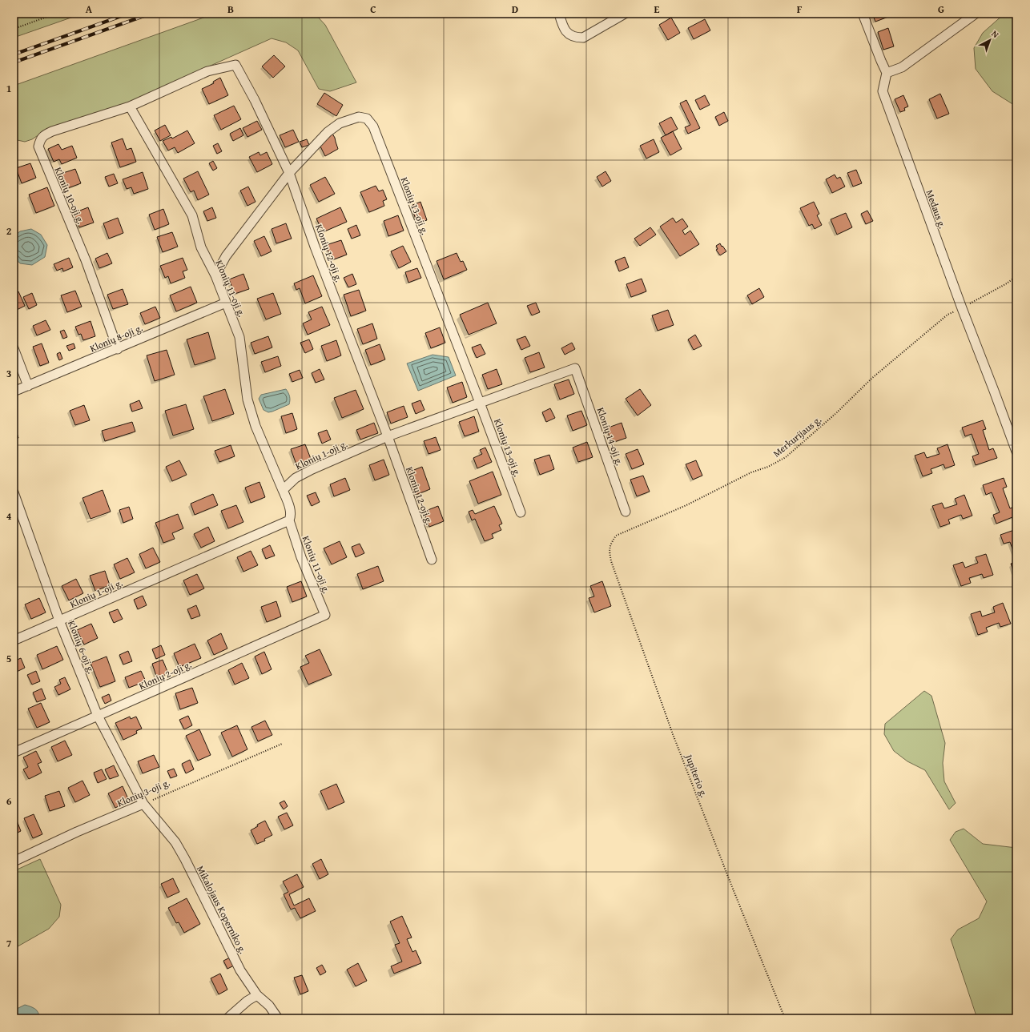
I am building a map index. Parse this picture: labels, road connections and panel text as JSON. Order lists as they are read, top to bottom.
{
  "streets": {
    "street": [
      "Klonių 10-oji g.",
      "Klonių 13-oji g.",
      "Medaus g.",
      "Klonių 12-oji g.",
      "Klonių 11-oji g.",
      "Klonių 8-oji g.",
      "Klonių 14-oji g.",
      "Klonių 1-oji g.",
      "Klonių 6-oji g.",
      "Klonių 2-oji g.",
      "Klonių 3-oji g.",
      "Mikalojaus Koperniko g."
    ],
    "path": ["Merkurijaus g.", "Jupiterio g."]
  },
  "crossings": [
    ["Klonių 10-oji g.", "Klonių 12-oji g."],
    ["Klonių 10-oji g.", "Klonių 11-oji g."],
    ["Klonių 10-oji g.", "Klonių 8-oji g."],
    ["Klonių 13-oji g.", "Klonių 12-oji g."],
    ["Klonių 13-oji g.", "Klonių 11-oji g."],
    ["Klonių 13-oji g.", "Klonių 1-oji g."],
    ["Medaus g.", "Merkurijaus g."],
    ["Klonių 12-oji g.", "Klonių 11-oji g."],
    ["Klonių 12-oji g.", "Klonių 1-oji g."],
    ["Klonių 11-oji g.", "Klonių 8-oji g."],
    ["Klonių 11-oji g.", "Klonių 1-oji g."],
    ["Klonių 11-oji g.", "Klonių 2-oji g."],
    ["Klonių 14-oji g.", "Klonių 1-oji g."],
    ["Merkurijaus g.", "Jupiterio g."],
    ["Klonių 1-oji g.", "Klonių 6-oji g."],
    ["Klonių 6-oji g.", "Klonių 2-oji g."],
    ["Klonių 6-oji g.", "Klonių 3-oji g."],
    ["Klonių 6-oji g.", "Mikalojaus Koperniko g."],
    ["Klonių 3-oji g.", "Mikalojaus Koperniko g."]
  ],
  "north": "top right",
  "grid": {
    "columns": [
      "A",
      "B",
      "C",
      "D",
      "E",
      "F",
      "G"
    ],
    "rows": [
      "1",
      "2",
      "3",
      "4",
      "5",
      "6",
      "7"
    ]
  }
}
